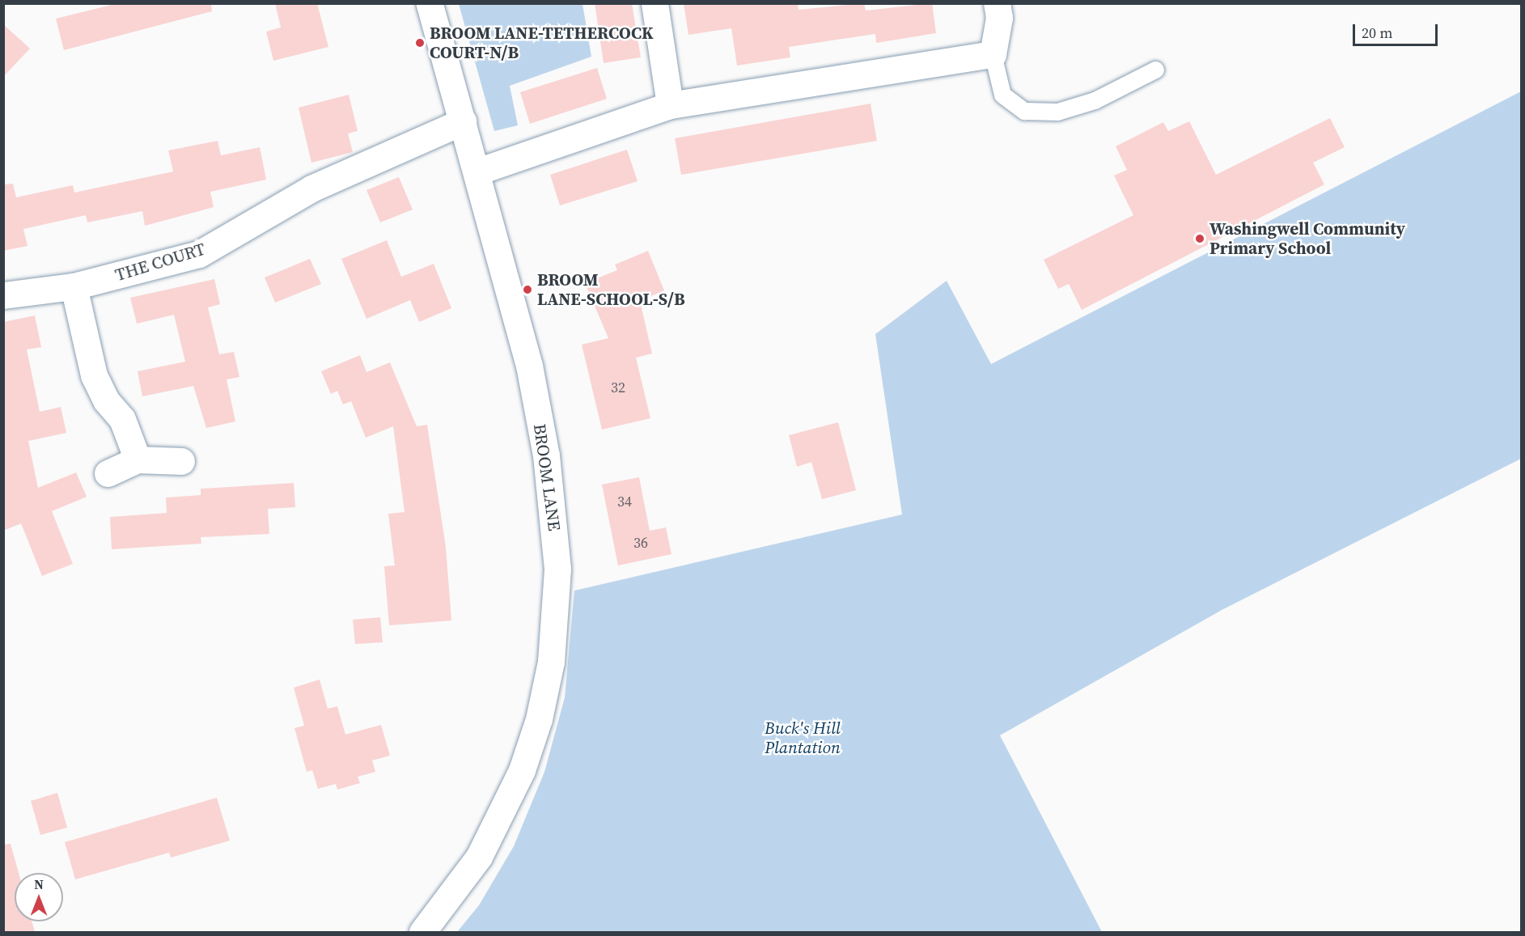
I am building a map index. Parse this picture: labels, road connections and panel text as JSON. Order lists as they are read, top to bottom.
{
  "streets": {
    "street": ["THE COURT", "BROOM LANE"]
  },
  "crossings": [
    ["THE COURT", "BROOM LANE"]
  ],
  "parks": ["Buck's Hill Plantation"],
  "places": ["BROOM LANE-TETHERCOCK COURT-N/B", "Washingwell Community Primary School", "BROOM LANE-SCHOOL-S/B"],
  "house_numbers": ["32", "34", "36"],
  "scale_bar": "20 m",
  "north": "top"
}
